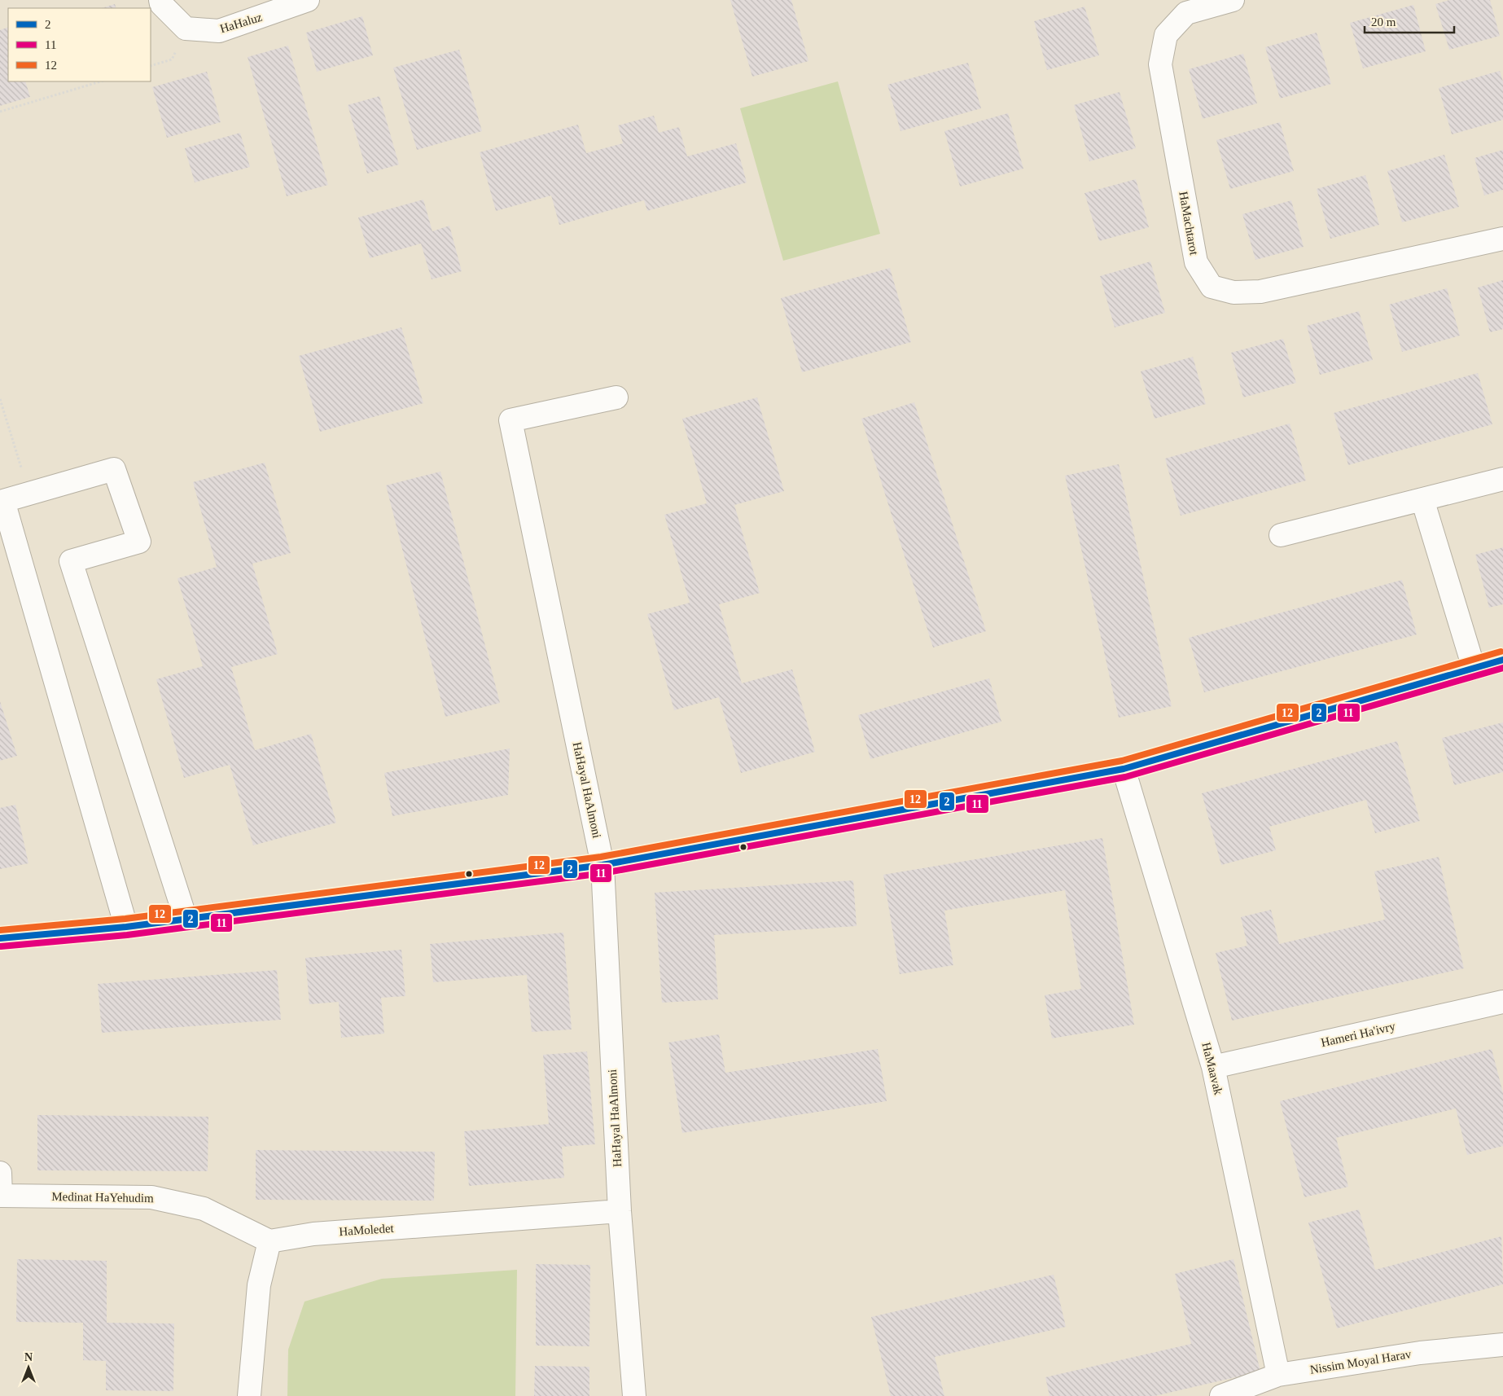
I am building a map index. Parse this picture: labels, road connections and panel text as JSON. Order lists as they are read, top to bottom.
{
  "streets": {
    "street": [
      "HaHaluz",
      "HaMachtarot",
      "HaHayal HaAlmoni",
      "Hameri Ha'ivry",
      "HaMaavak",
      "Medinat HaYehudim",
      "HaMoledet",
      "Nissim Moyal Harav"
    ]
  },
  "crossings": [
    ["HaHayal HaAlmoni", "HaMoledet"],
    ["Hameri Ha'ivry", "HaMaavak"],
    ["HaMaavak", "Nissim Moyal Harav"],
    ["Medinat HaYehudim", "HaMoledet"]
  ],
  "lines": ["transit line 12", "transit line 2", "transit line 11"],
  "legend": ["2", "11", "12"],
  "scale_bar": "20 m",
  "north": "top"
}
